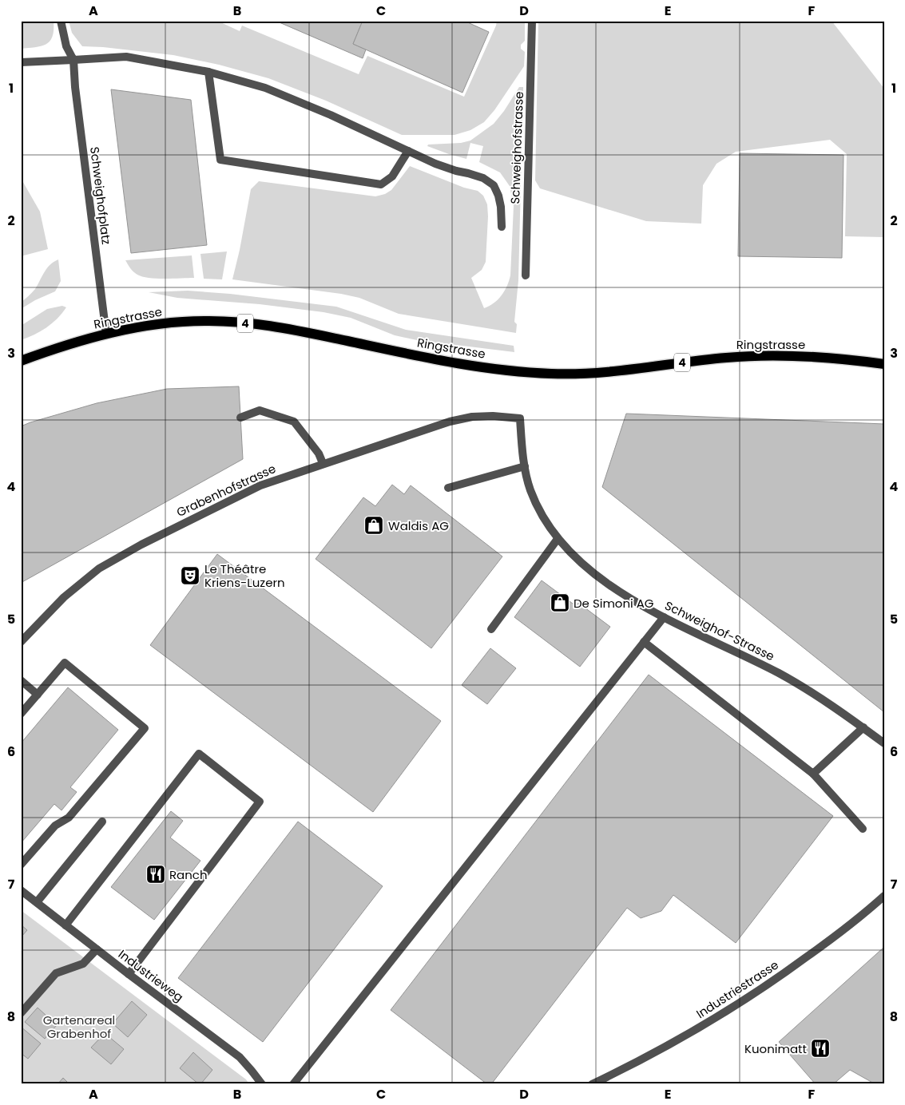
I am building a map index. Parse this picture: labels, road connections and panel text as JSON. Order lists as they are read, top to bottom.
{
  "streets": {
    "main road": ["Ringstrasse", "4"],
    "street": [
      "Schweighofstrasse",
      "Schweighofplatz",
      "Grabenhofstrasse",
      "Schweighof-Strasse",
      "Industrieweg",
      "Industriestrasse"
    ]
  },
  "crossings": [
    ["Schweighofplatz", "Ringstrasse"],
    ["Grabenhofstrasse", "Schweighof-Strasse"]
  ],
  "parks": ["Gartenareal Grabenhof"],
  "places": {
    "shop": ["Waldis AG", "De Simoni AG"],
    "theatre": ["Le Théâtre Kriens-Luzern"],
    "restaurant": ["Ranch", "Kuonimatt"]
  },
  "grid": {
    "columns": [
      "A",
      "B",
      "C",
      "D",
      "E",
      "F"
    ],
    "rows": [
      "1",
      "2",
      "3",
      "4",
      "5",
      "6",
      "7",
      "8"
    ]
  }
}
